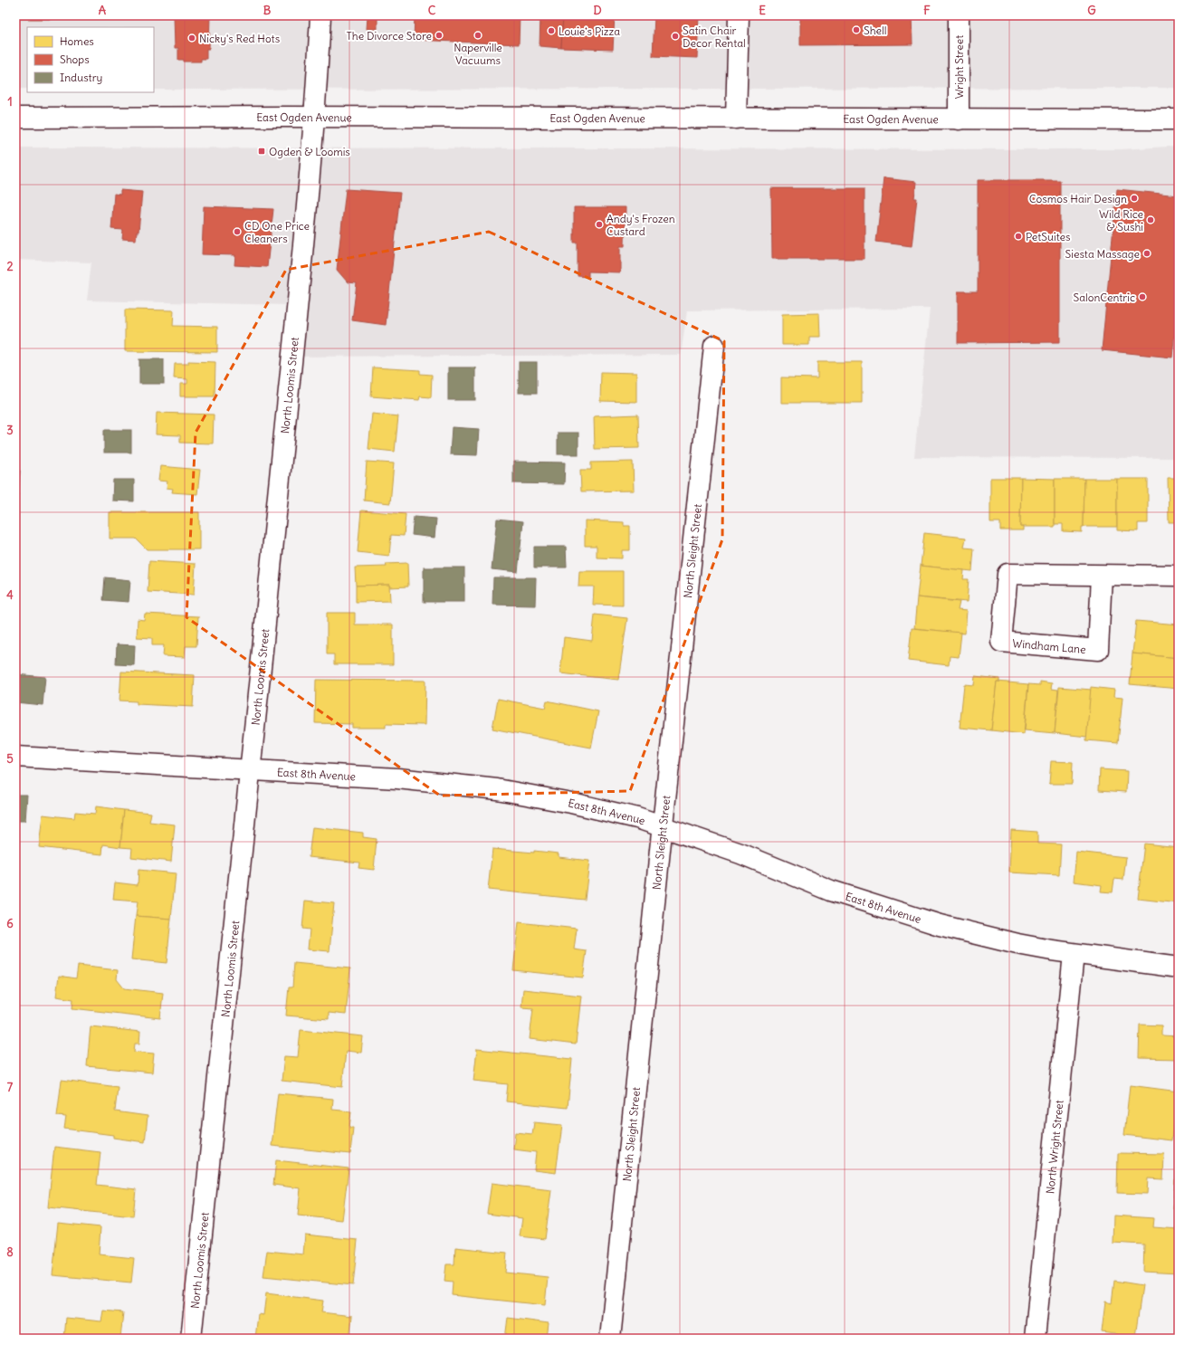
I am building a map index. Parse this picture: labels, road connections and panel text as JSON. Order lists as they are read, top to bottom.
{
  "streets": {
    "street": [
      "Wright Street",
      "East Ogden Avenue",
      "North Loomis Street",
      "North Sleight Street",
      "Windham Lane",
      "East 8th Avenue",
      "North Wright Street"
    ]
  },
  "crossings": [
    ["Wright Street", "East Ogden Avenue"],
    ["East Ogden Avenue", "North Loomis Street"],
    ["North Loomis Street", "East 8th Avenue"],
    ["North Sleight Street", "East 8th Avenue"],
    ["East 8th Avenue", "North Wright Street"]
  ],
  "places": {
    "other": [
      "Shell",
      "Louie's Pizza",
      "The Divorce Store",
      "Naperville Vacuums",
      "Satin Chair Decor Rental",
      "Nicky's Red Hots",
      "Cosmos Hair Design",
      "Wild Rice & Sushi",
      "Andy's Frozen Custard",
      "CD One Price Cleaners",
      "PetSuites",
      "Siesta Massage",
      "SalonCentric"
    ],
    "transit": ["Ogden & Loomis"]
  },
  "legend": ["Homes", "Shops", "Industry"],
  "grid": {
    "columns": [
      "A",
      "B",
      "C",
      "D",
      "E",
      "F",
      "G"
    ],
    "rows": [
      "1",
      "2",
      "3",
      "4",
      "5",
      "6",
      "7",
      "8"
    ]
  }
}
